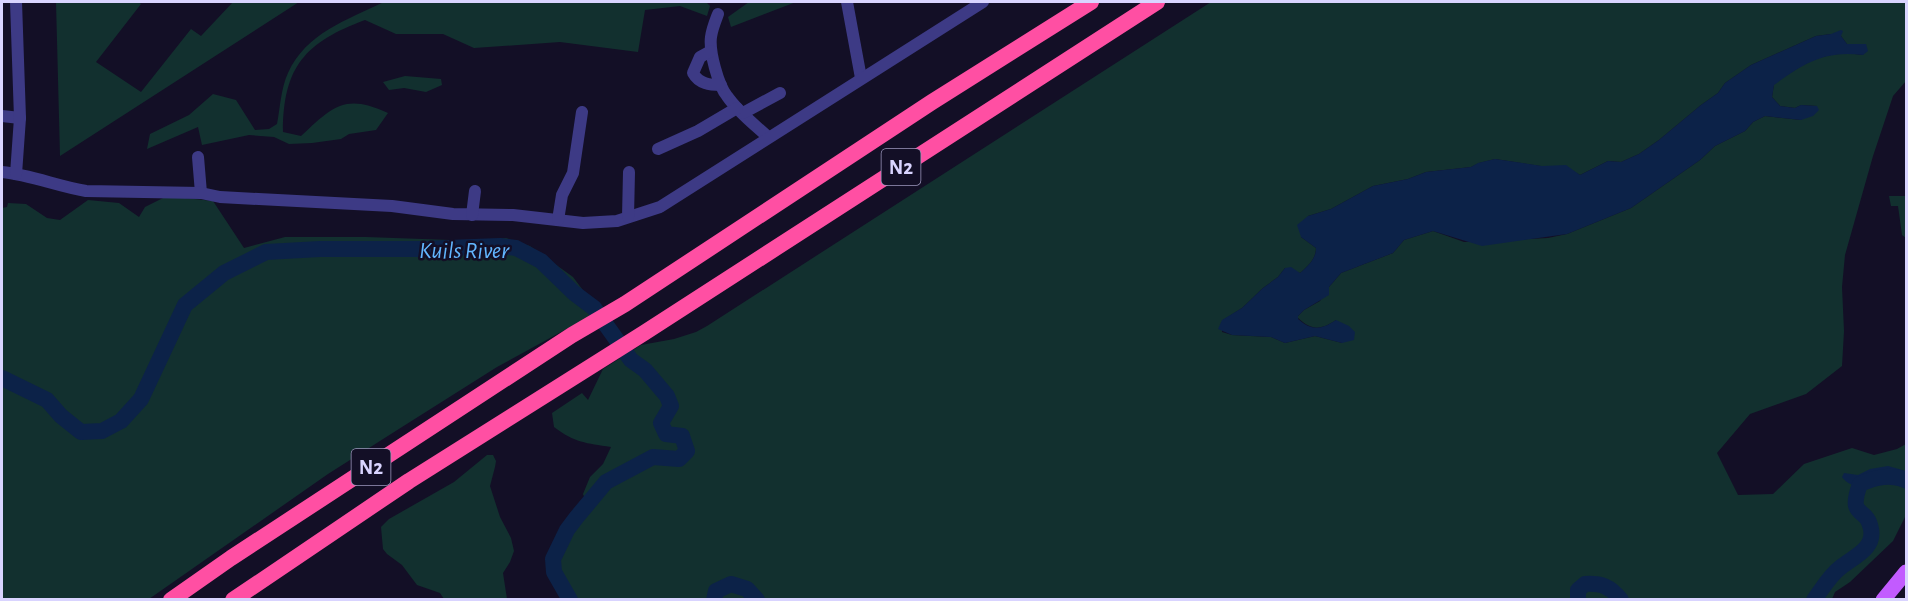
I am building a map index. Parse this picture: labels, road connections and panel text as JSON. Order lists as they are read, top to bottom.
{
  "streets": {
    "highway": ["N2"]
  },
  "water": ["Kuils River"]
}
